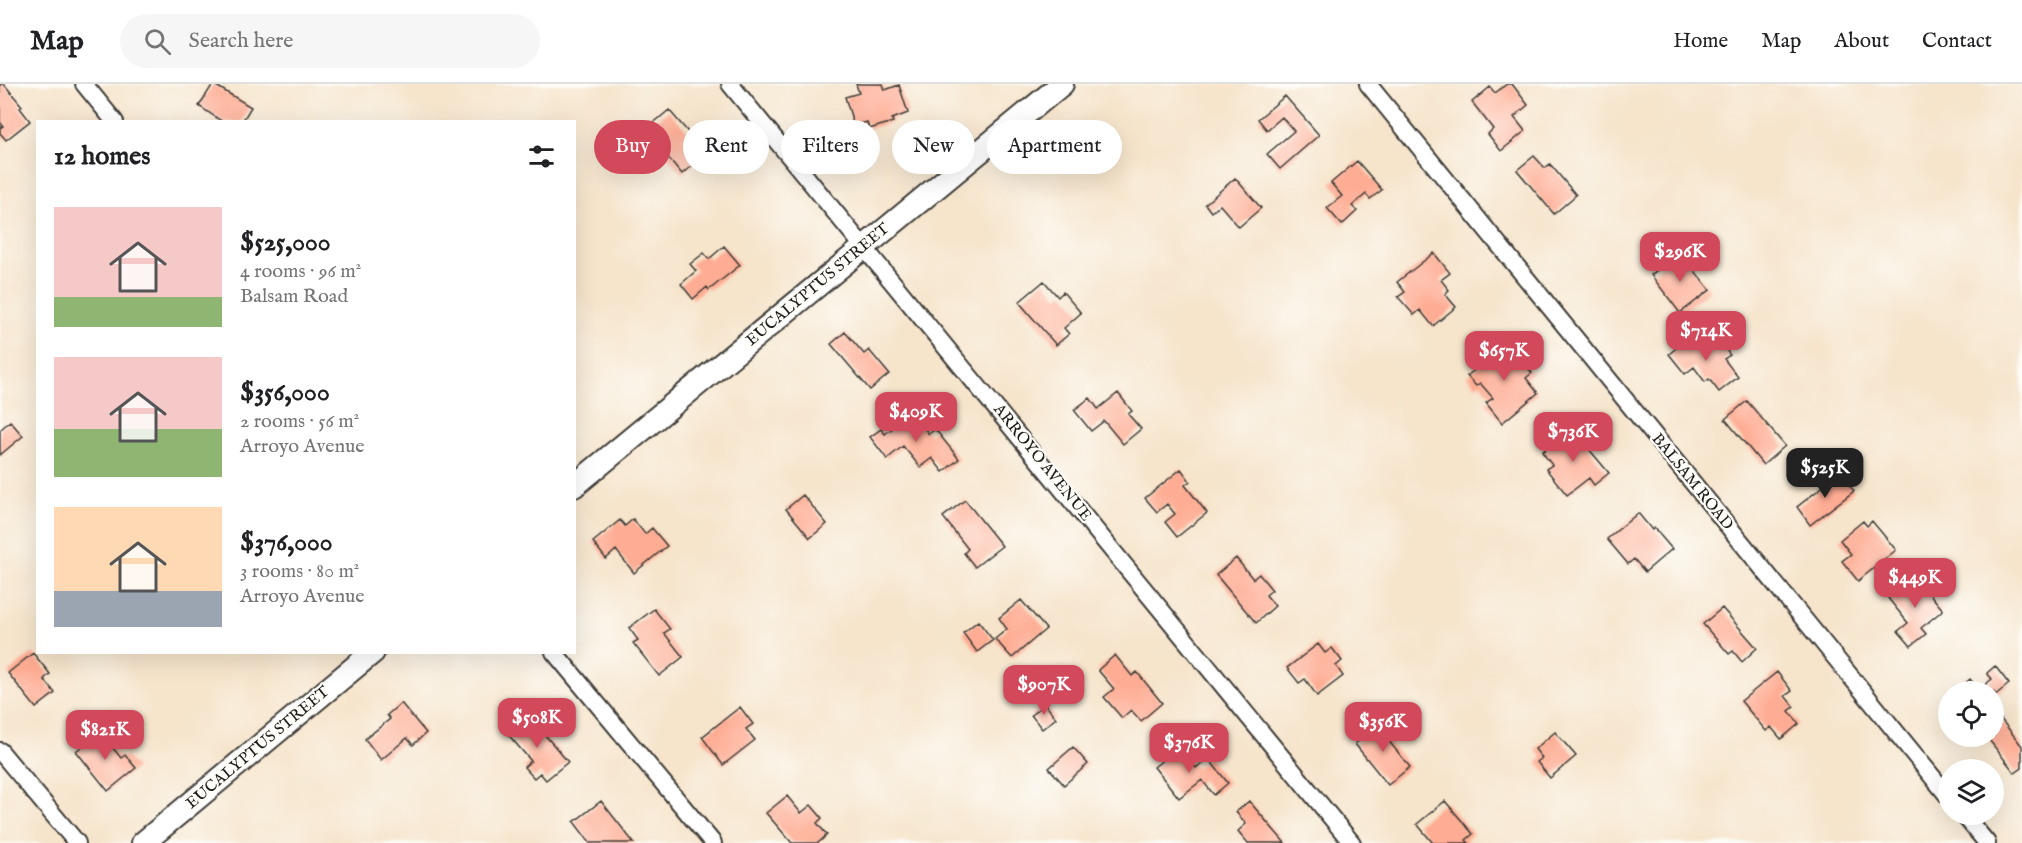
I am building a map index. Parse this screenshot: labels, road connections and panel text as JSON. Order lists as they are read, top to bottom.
{
  "streets": {
    "main road": ["EUCALYPTUS STREET"],
    "street": ["ARROYO AVENUE", "BALSAM ROAD"]
  },
  "crossings": [
    ["EUCALYPTUS STREET", "ARROYO AVENUE"]
  ],
  "page": {
    "header": "Map",
    "search": "Search here",
    "nav": [
      "Home",
      "Map",
      "About",
      "Contact"
    ],
    "chip": [
      "Buy",
      "Rent",
      "Filters",
      "New",
      "Apartment"
    ],
    "heading": "12 homes",
    "list": [
      {
        "name": "$525,000",
        "note": "4 rooms · 96 m² · Balsam Road"
      },
      {
        "name": "$356,000",
        "note": "2 rooms · 56 m² · Arroyo Avenue"
      },
      {
        "name": "$376,000",
        "note": "3 rooms · 80 m² · Arroyo Avenue"
      }
    ],
    "price": [
      "$296K",
      "$714K",
      "$657K",
      "$409K",
      "$736K",
      "$525K",
      "$449K",
      "$907K",
      "$508K",
      "$356K",
      "$821K",
      "$376K"
    ]
  }
}
